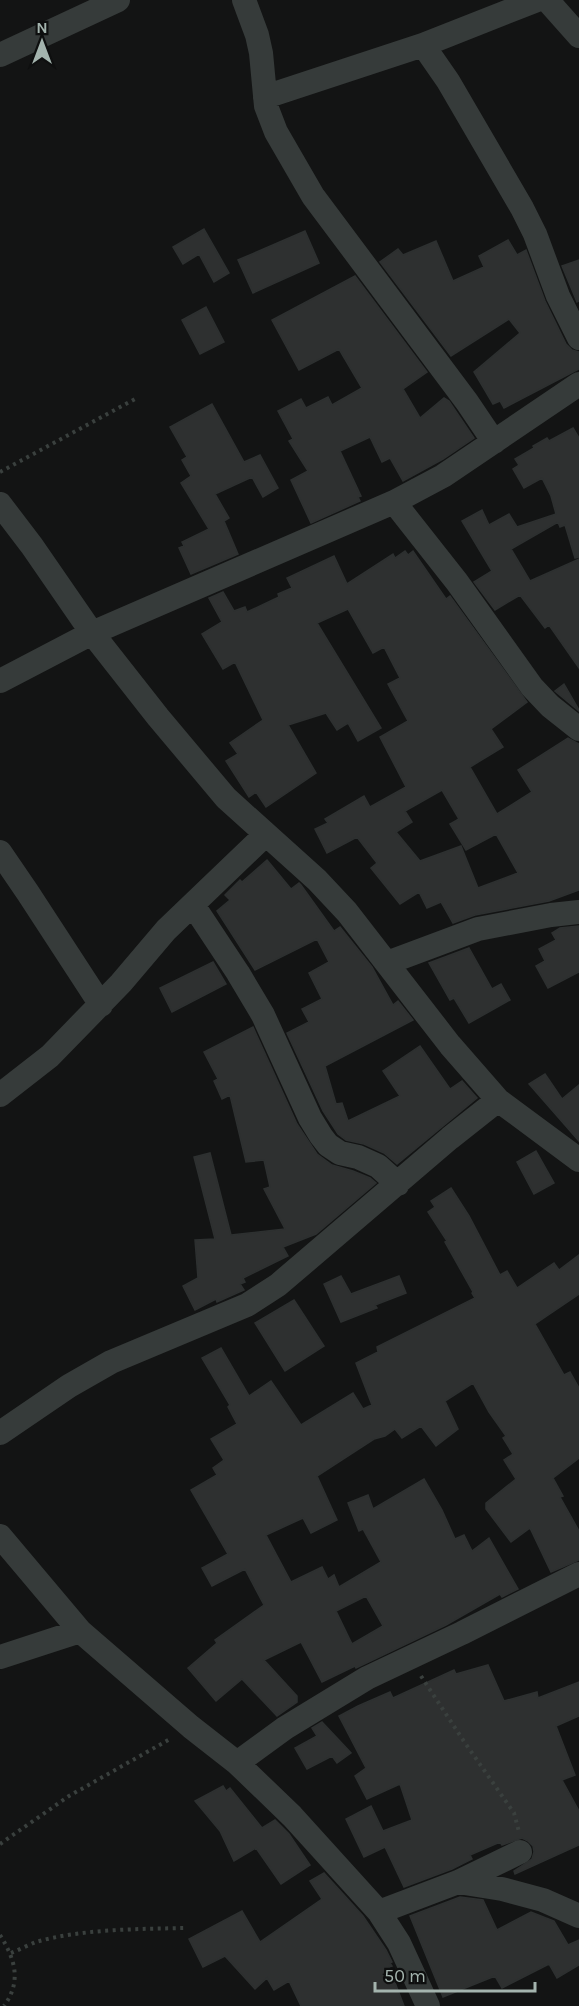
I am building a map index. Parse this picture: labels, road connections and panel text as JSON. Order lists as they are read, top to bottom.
{
  "scale_bar": "50 m",
  "north": "top"
}
